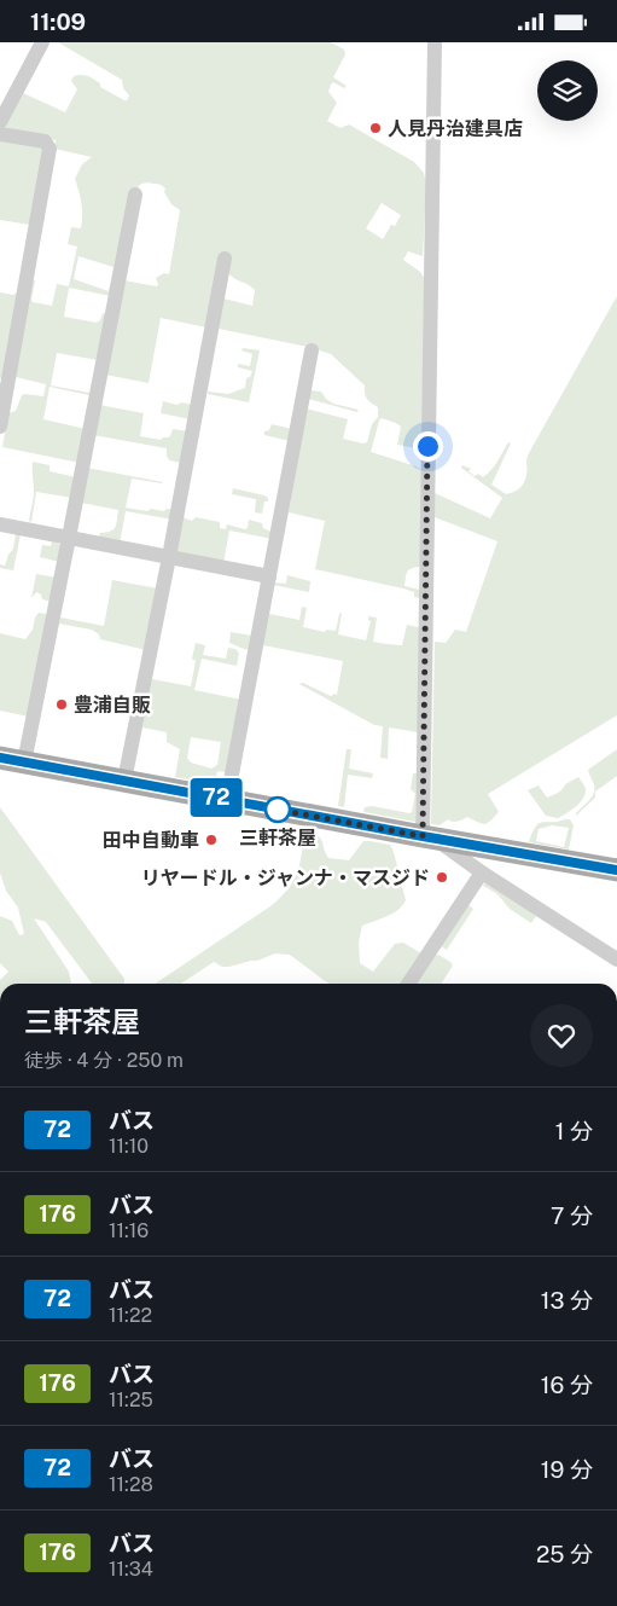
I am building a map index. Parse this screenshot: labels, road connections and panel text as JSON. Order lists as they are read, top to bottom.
{
  "places": [
    "人見丹治建具店",
    "豊浦自販",
    "三軒茶屋",
    "田中自動車",
    "リヤードル・ジャンナ・マスジド"
  ],
  "lines": ["bus line 72"],
  "page": {
    "status": "11:09",
    "on_map": "72",
    "heading": ["三軒茶屋", "徒歩 · 4 分 · 250 m"],
    "list": [
      {
        "mark": "72",
        "name": "バス",
        "note": "11:10",
        "value": "1 分"
      },
      {
        "mark": "176",
        "name": "バス",
        "note": "11:16",
        "value": "7 分"
      },
      {
        "mark": "72",
        "name": "バス",
        "note": "11:22",
        "value": "13 分"
      },
      {
        "mark": "176",
        "name": "バス",
        "note": "11:25",
        "value": "16 分"
      },
      {
        "mark": "72",
        "name": "バス",
        "note": "11:28",
        "value": "19 分"
      },
      {
        "mark": "176",
        "name": "バス",
        "note": "11:34",
        "value": "25 分"
      }
    ]
  }
}
